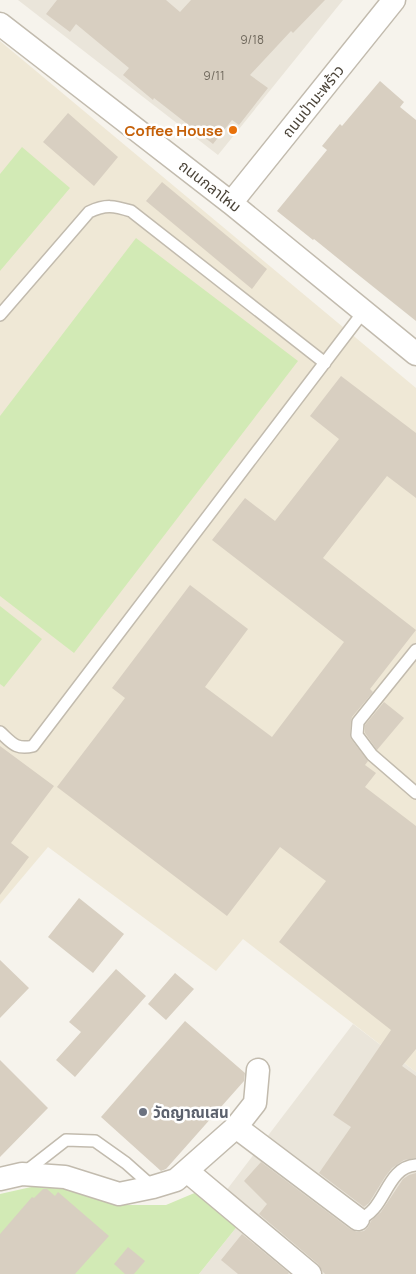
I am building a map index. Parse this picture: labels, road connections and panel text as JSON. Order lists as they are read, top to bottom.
{
  "streets": {
    "street": ["ถนนป่ามะพร้าว", "ถนนกลาโหม"]
  },
  "crossings": [
    ["ถนนป่ามะพร้าว", "ถนนกลาโหม"]
  ],
  "places": ["Coffee House", "วัดญาณเสน"],
  "house_numbers": ["9/18", "9/11"]
}
